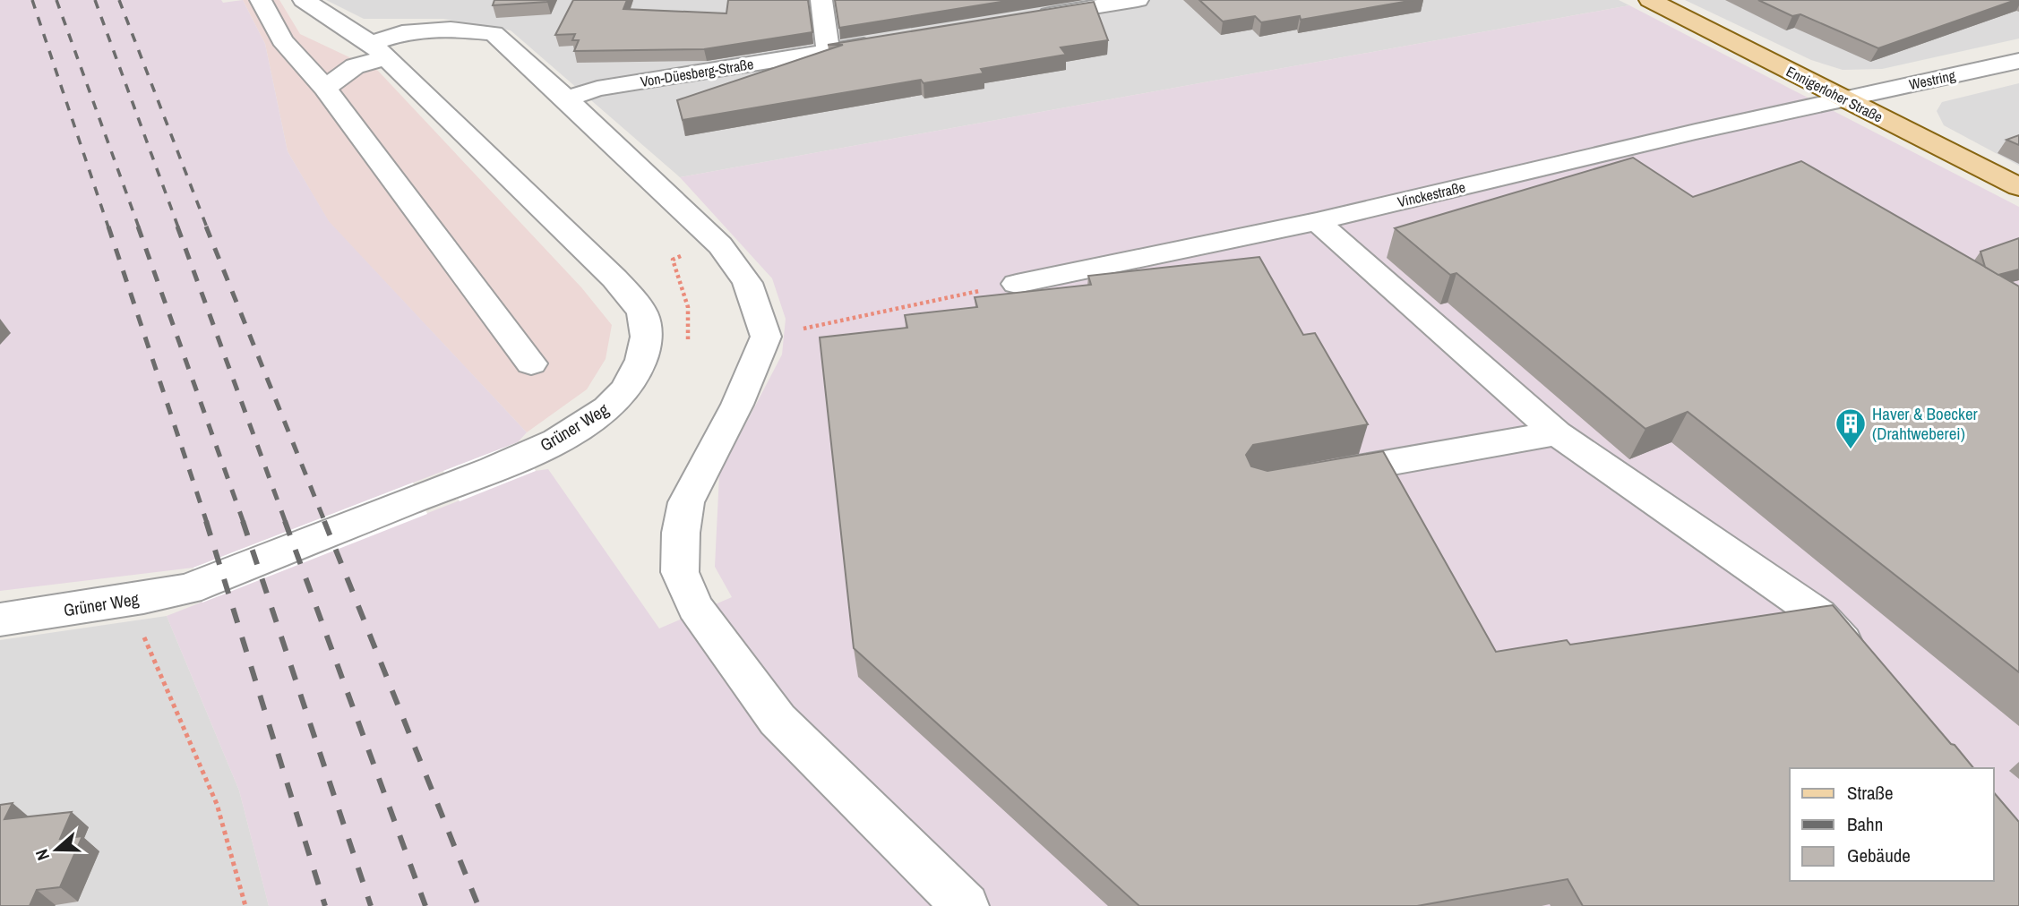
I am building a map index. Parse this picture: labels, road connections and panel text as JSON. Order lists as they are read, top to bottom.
{
  "streets": {
    "main road": ["Ennigerloher Straße"],
    "street": [
      "Von-Düesberg-Straße",
      "Westring",
      "Vinckestraße",
      "Grüner Weg"
    ]
  },
  "crossings": [
    ["Westring", "Ennigerloher Straße"],
    ["Westring", "Vinckestraße"],
    ["Ennigerloher Straße", "Vinckestraße"]
  ],
  "places": {
    "building": ["Haver & Boecker (Drahtweberei)"]
  },
  "legend": ["Straße", "Bahn", "Gebäude"],
  "north": "left"
}
